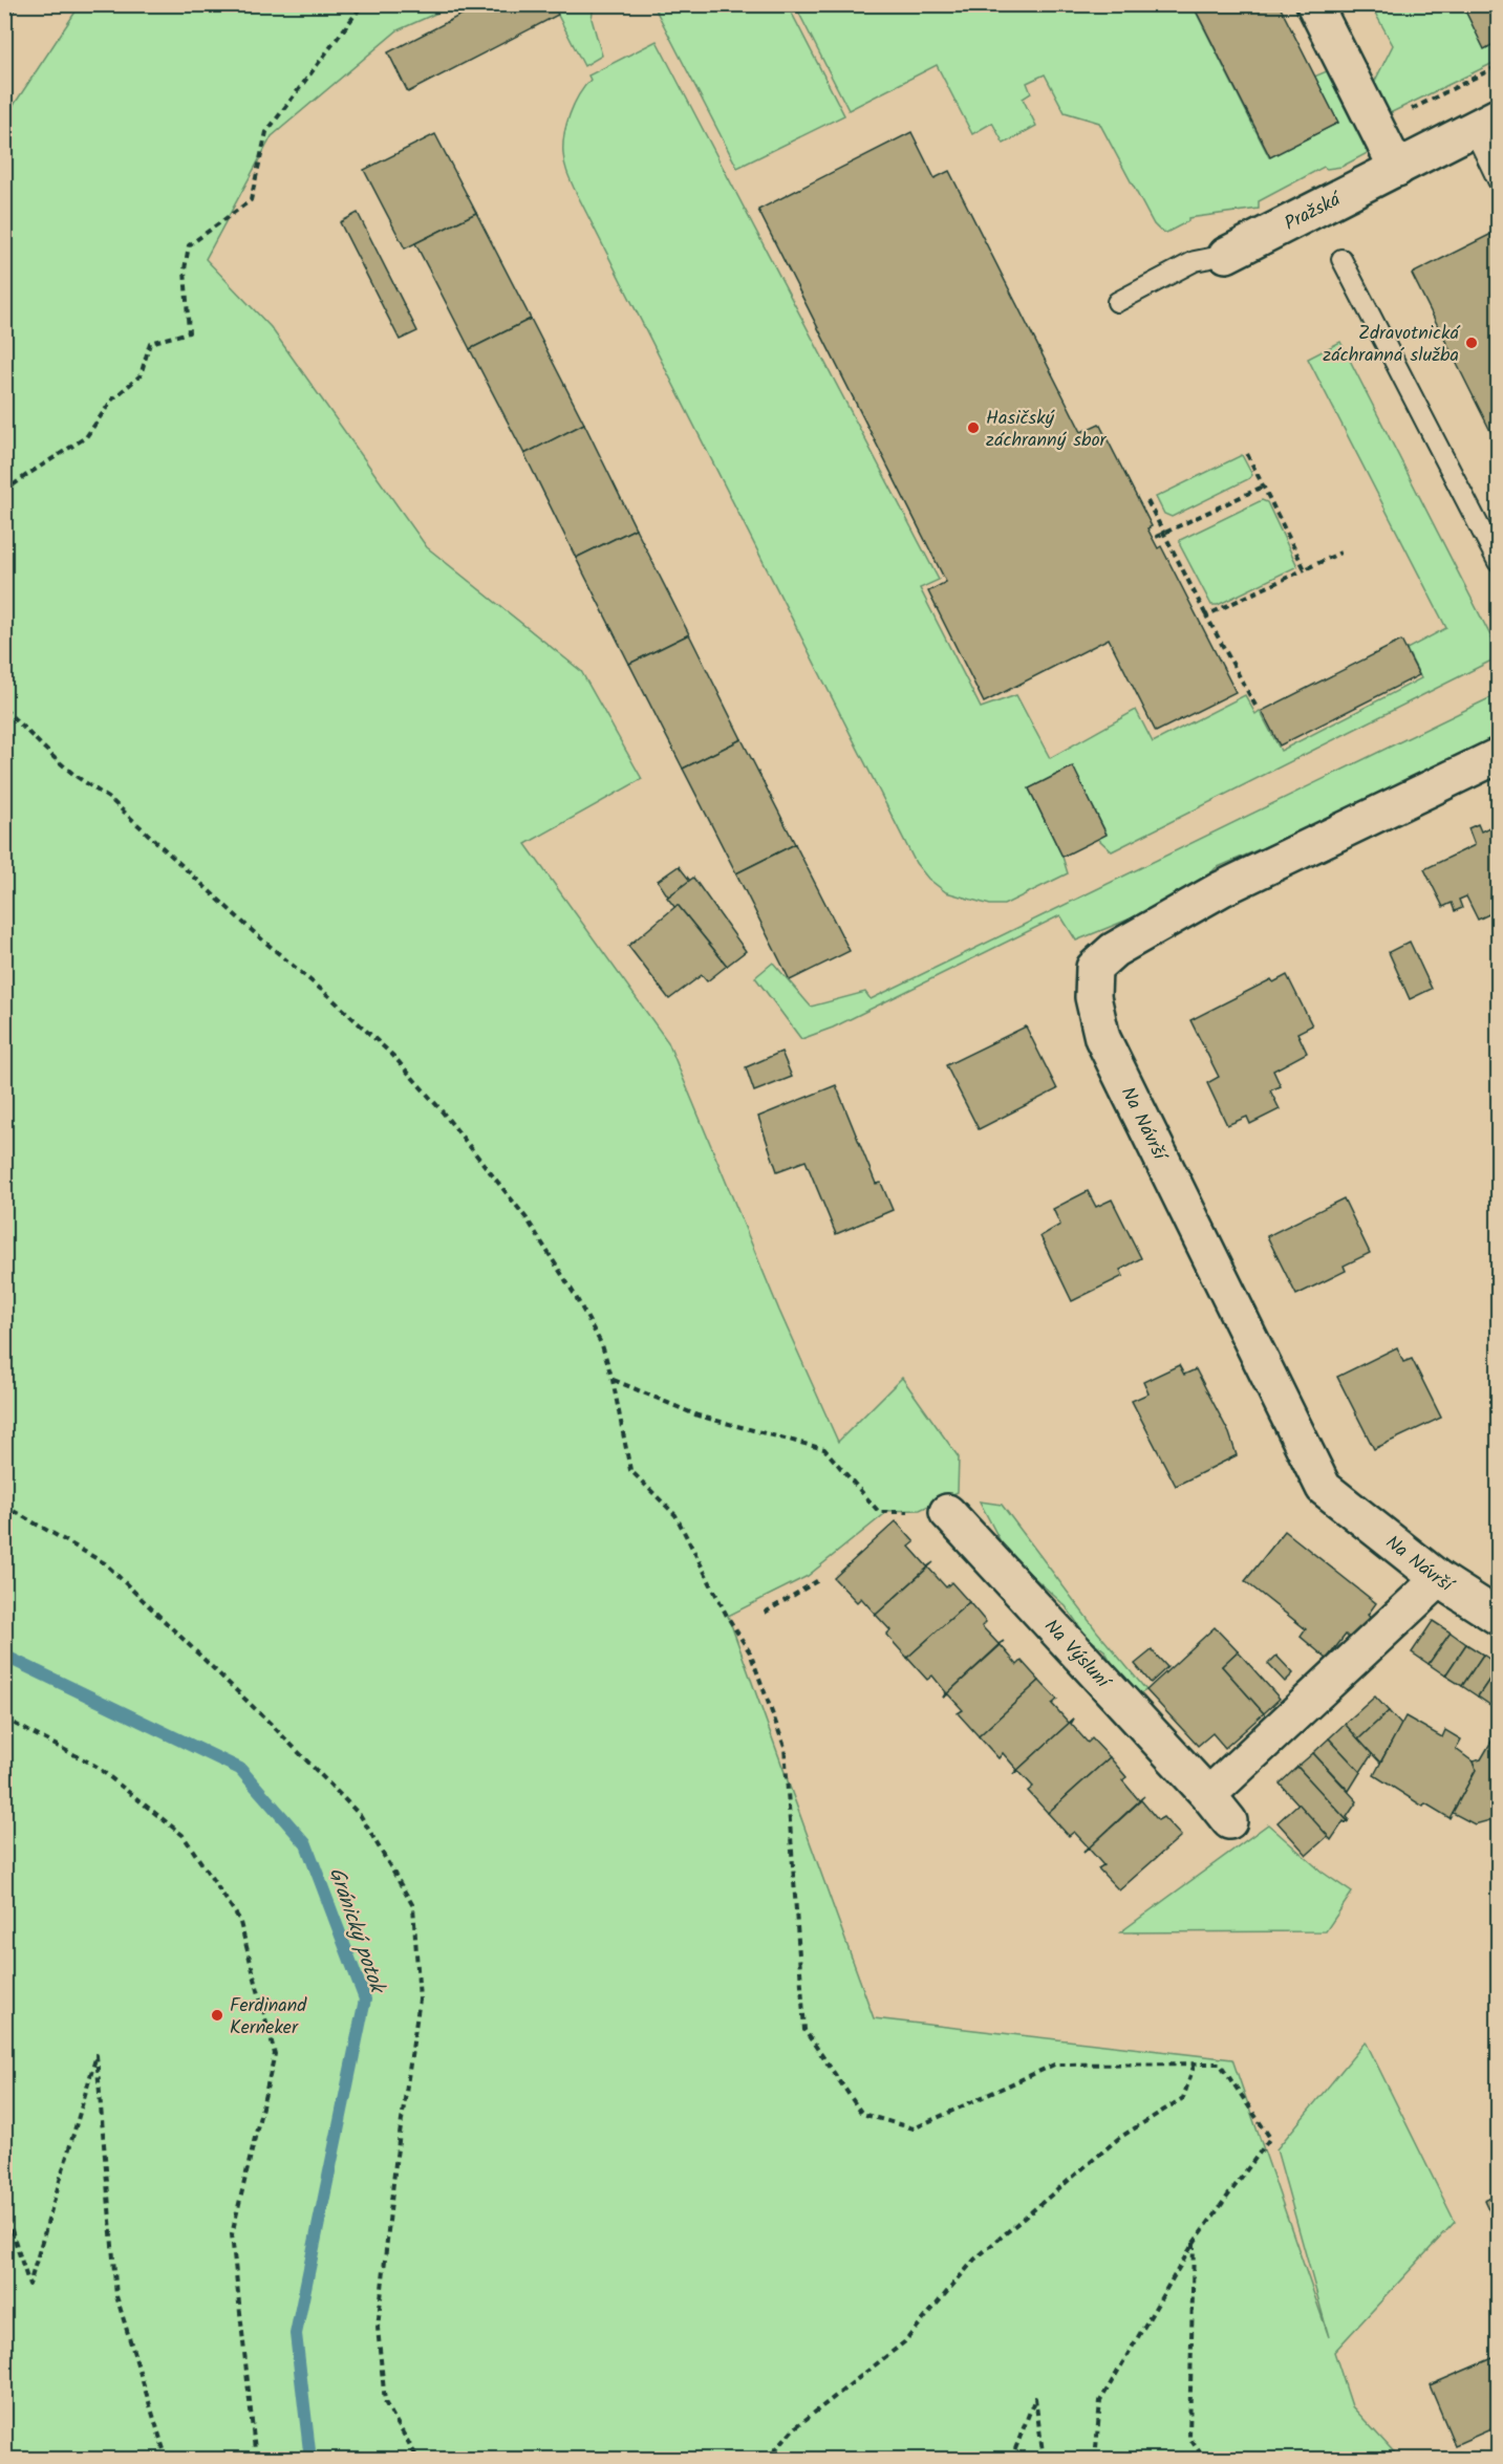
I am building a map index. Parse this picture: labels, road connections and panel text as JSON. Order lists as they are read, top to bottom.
{
  "streets": {
    "street": ["Pražská", "Na Návrší", "Na Výsluní"]
  },
  "water": ["Gránický potok"],
  "places": ["Zdravotnická záchranná služba", "Hasičský záchranný sbor", "Ferdinand Kerneker"]
}
